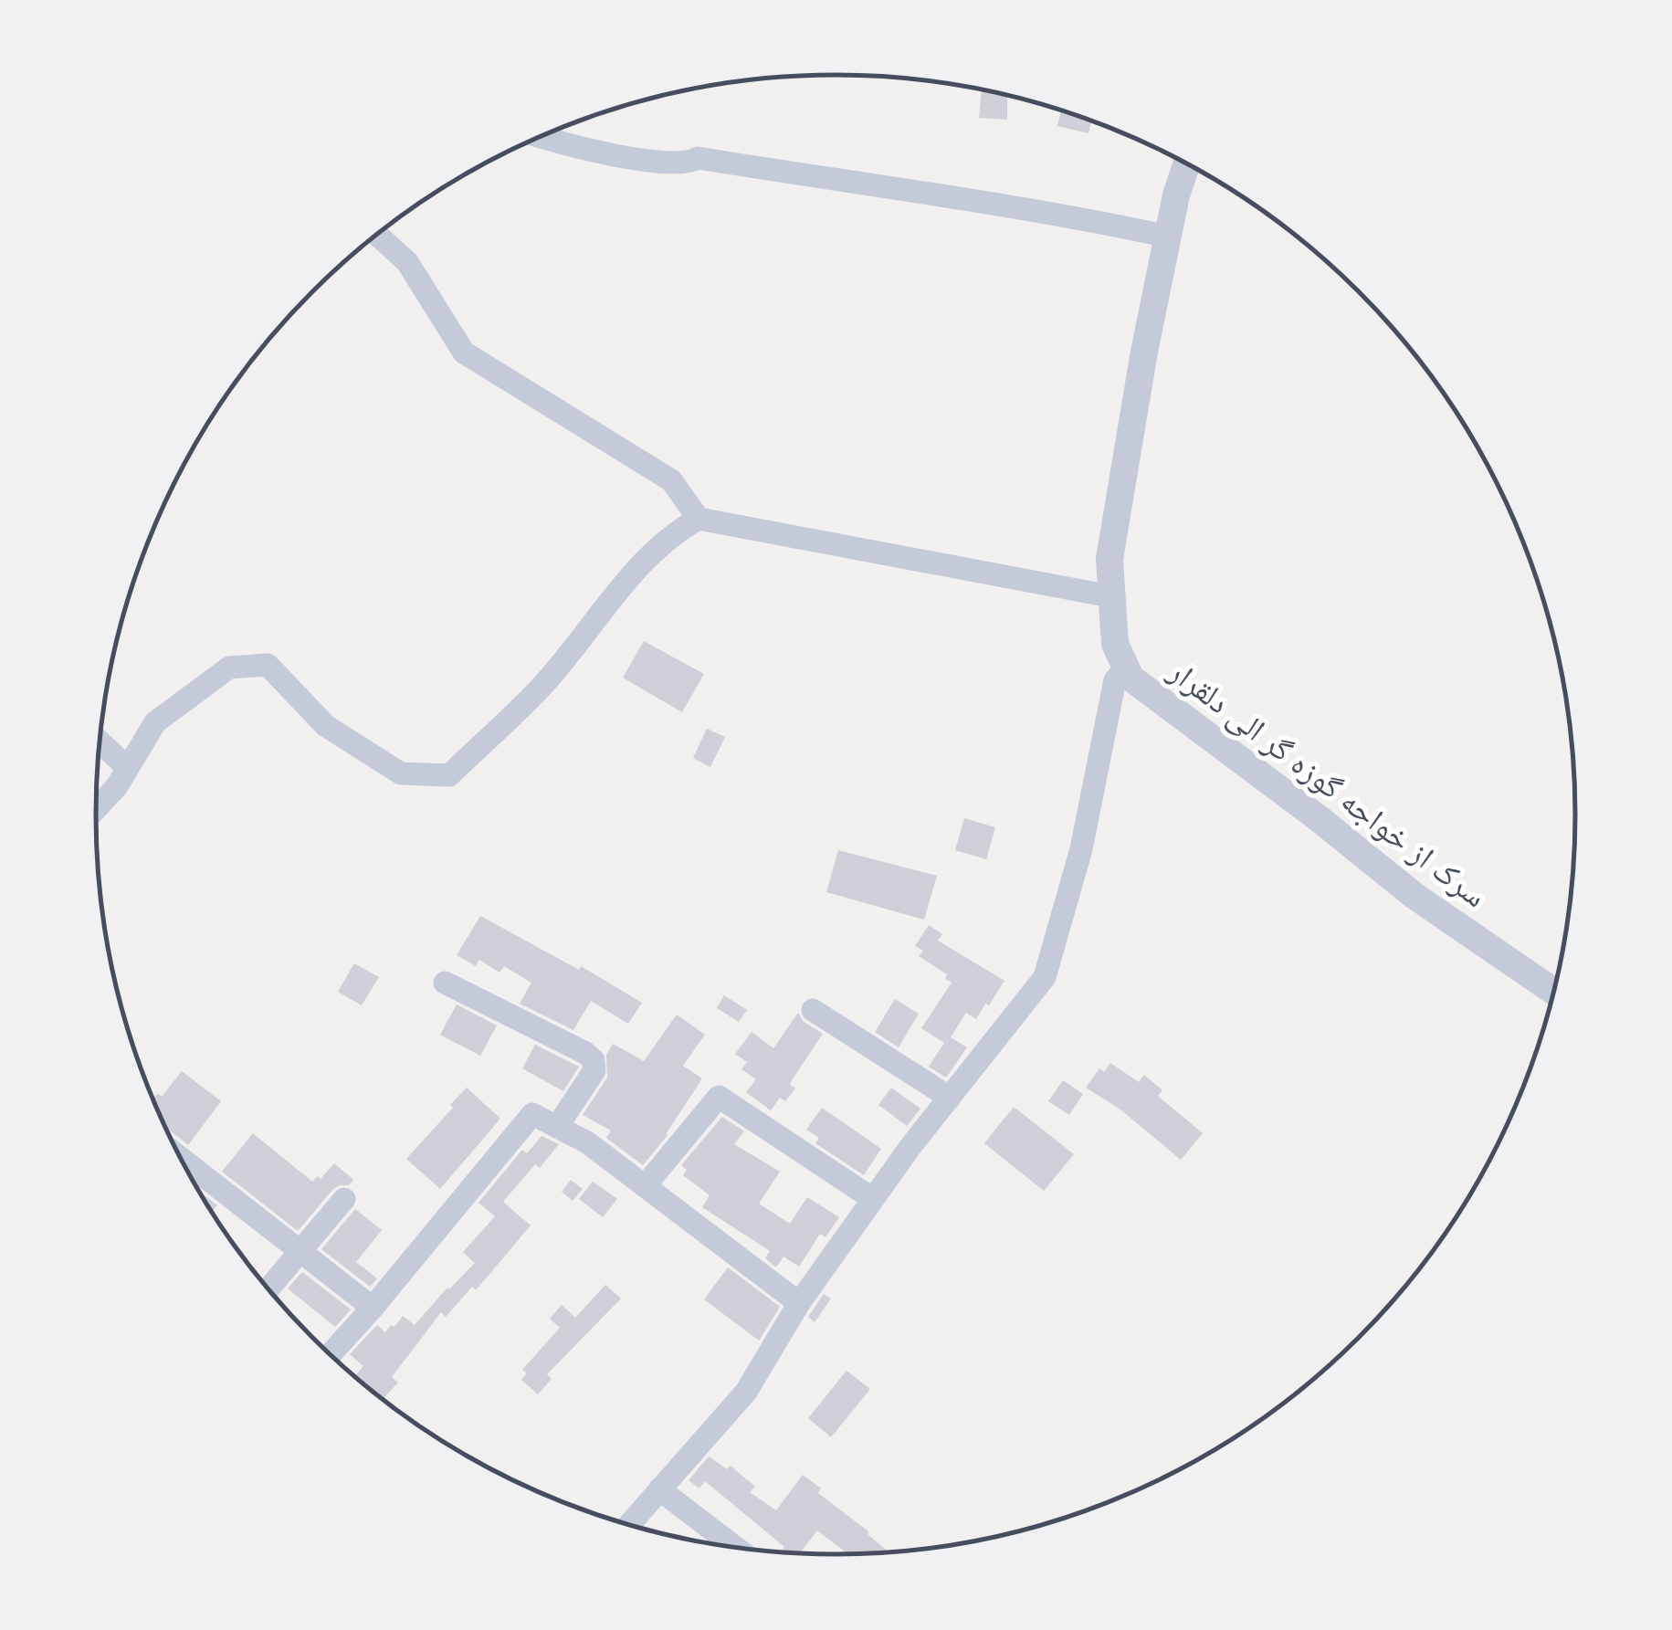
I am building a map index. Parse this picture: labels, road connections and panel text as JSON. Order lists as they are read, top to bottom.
{
  "streets": {
    "street": ["سرک از خواجه گوزه گر الی دلقرار"]
  }
}
